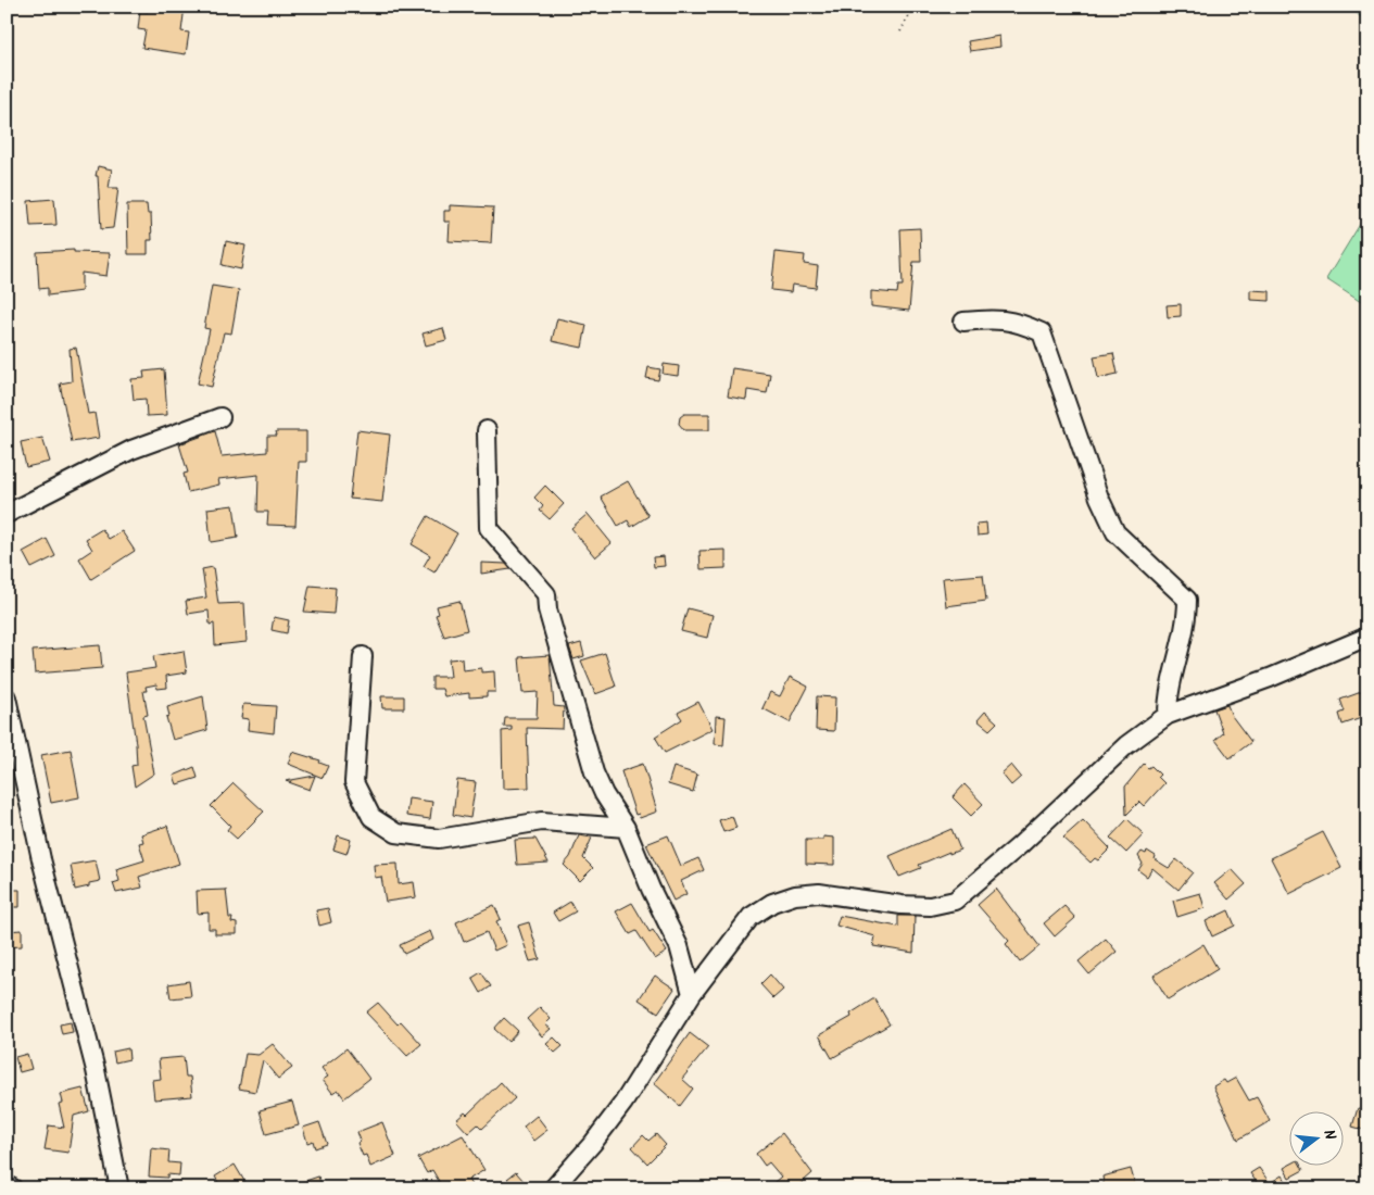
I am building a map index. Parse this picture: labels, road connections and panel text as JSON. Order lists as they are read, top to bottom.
{
  "north": "right"
}
